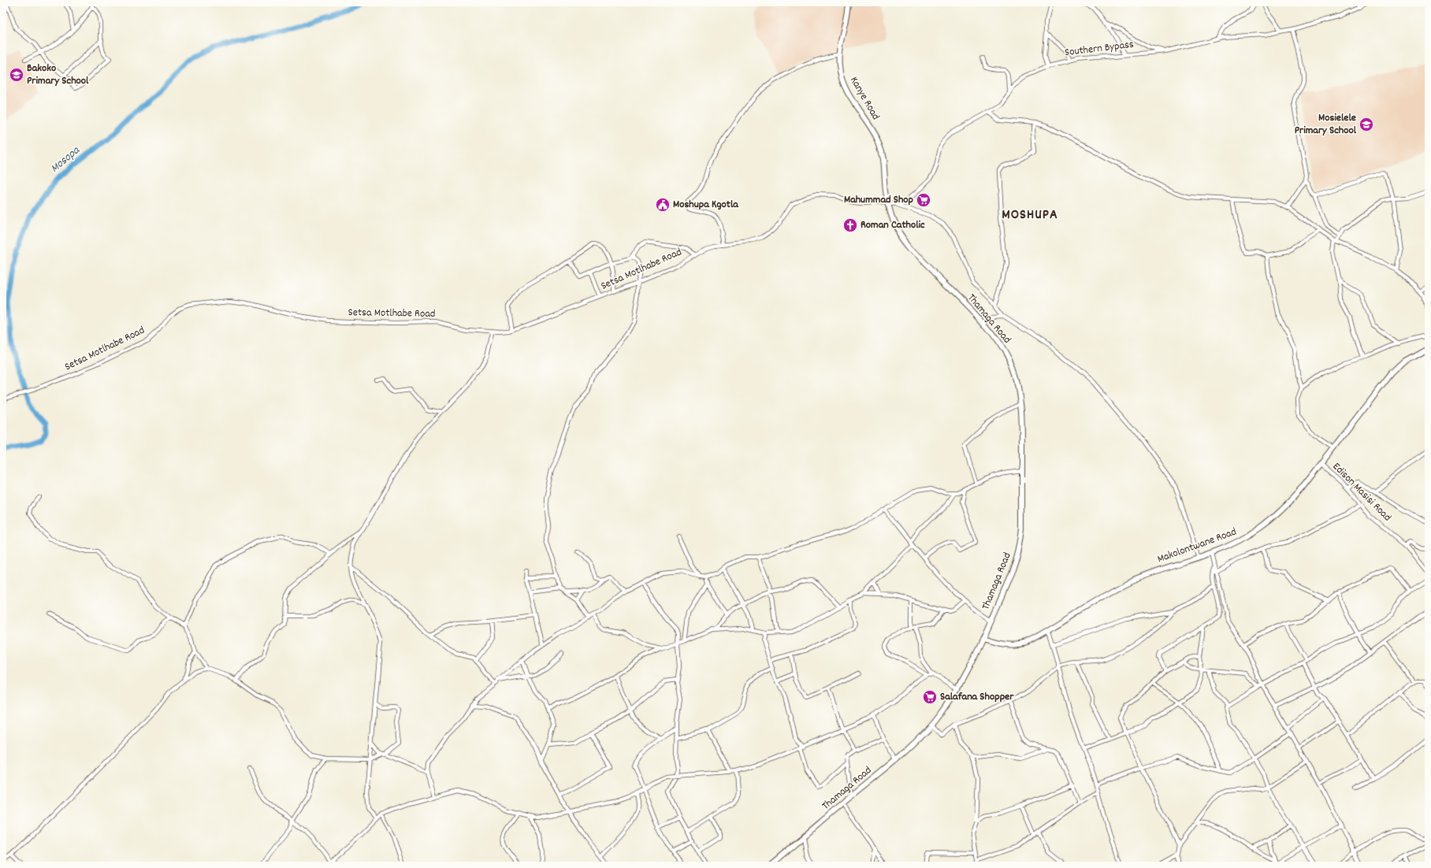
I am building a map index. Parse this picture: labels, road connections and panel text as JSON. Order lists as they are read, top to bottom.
{
  "streets": {
    "main road": ["Kanye Road", "Thamaga Road", "Makolontwane Road"],
    "street": ["Southern Bypass", "Setsa Motlhabe Road", "Edison Masisi Road"]
  },
  "crossings": [
    ["Southern Bypass", "Kanye Road"],
    ["Southern Bypass", "Setsa Motlhabe Road"],
    ["Southern Bypass", "Thamaga Road"],
    ["Kanye Road", "Setsa Motlhabe Road"],
    ["Kanye Road", "Thamaga Road"],
    ["Setsa Motlhabe Road", "Thamaga Road"],
    ["Thamaga Road", "Makolontwane Road"],
    ["Edison Masisi Road", "Makolontwane Road"]
  ],
  "districts": ["MOSHUPA"],
  "water": ["Mosopa"],
  "places": {
    "school or university": ["Bakoko Primary School", "Mosielele Primary School"],
    "supermarket": ["Mahummad Shop", "Salafana Shopper"],
    "public building": ["Moshupa Kgotla"],
    "church": ["Roman Catholic"]
  }
}
